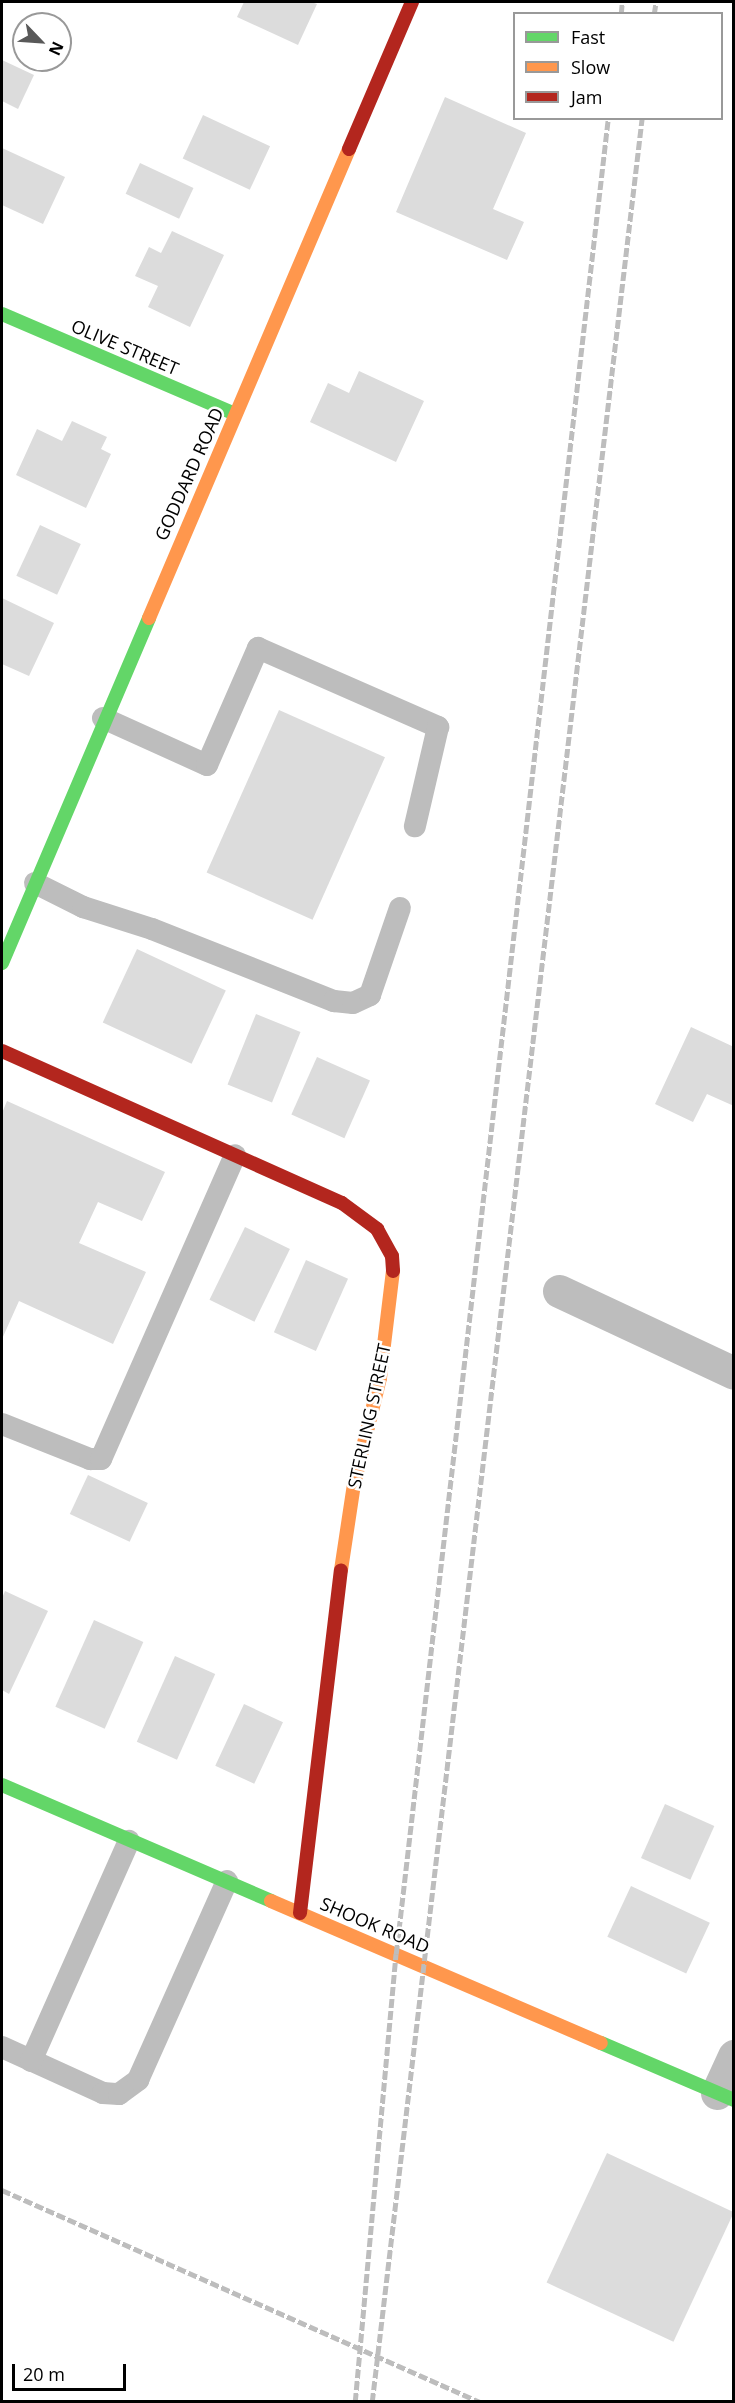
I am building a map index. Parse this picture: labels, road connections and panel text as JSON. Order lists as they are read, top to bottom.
{
  "streets": {
    "street": [
      "OLIVE STREET",
      "GODDARD ROAD",
      "STERLING STREET",
      "SHOOK ROAD"
    ]
  },
  "crossings": [
    ["OLIVE STREET", "GODDARD ROAD"],
    ["STERLING STREET", "SHOOK ROAD"]
  ],
  "legend": ["Fast", "Slow", "Jam"],
  "scale_bar": "20 m",
  "north": "bottom right"
}
